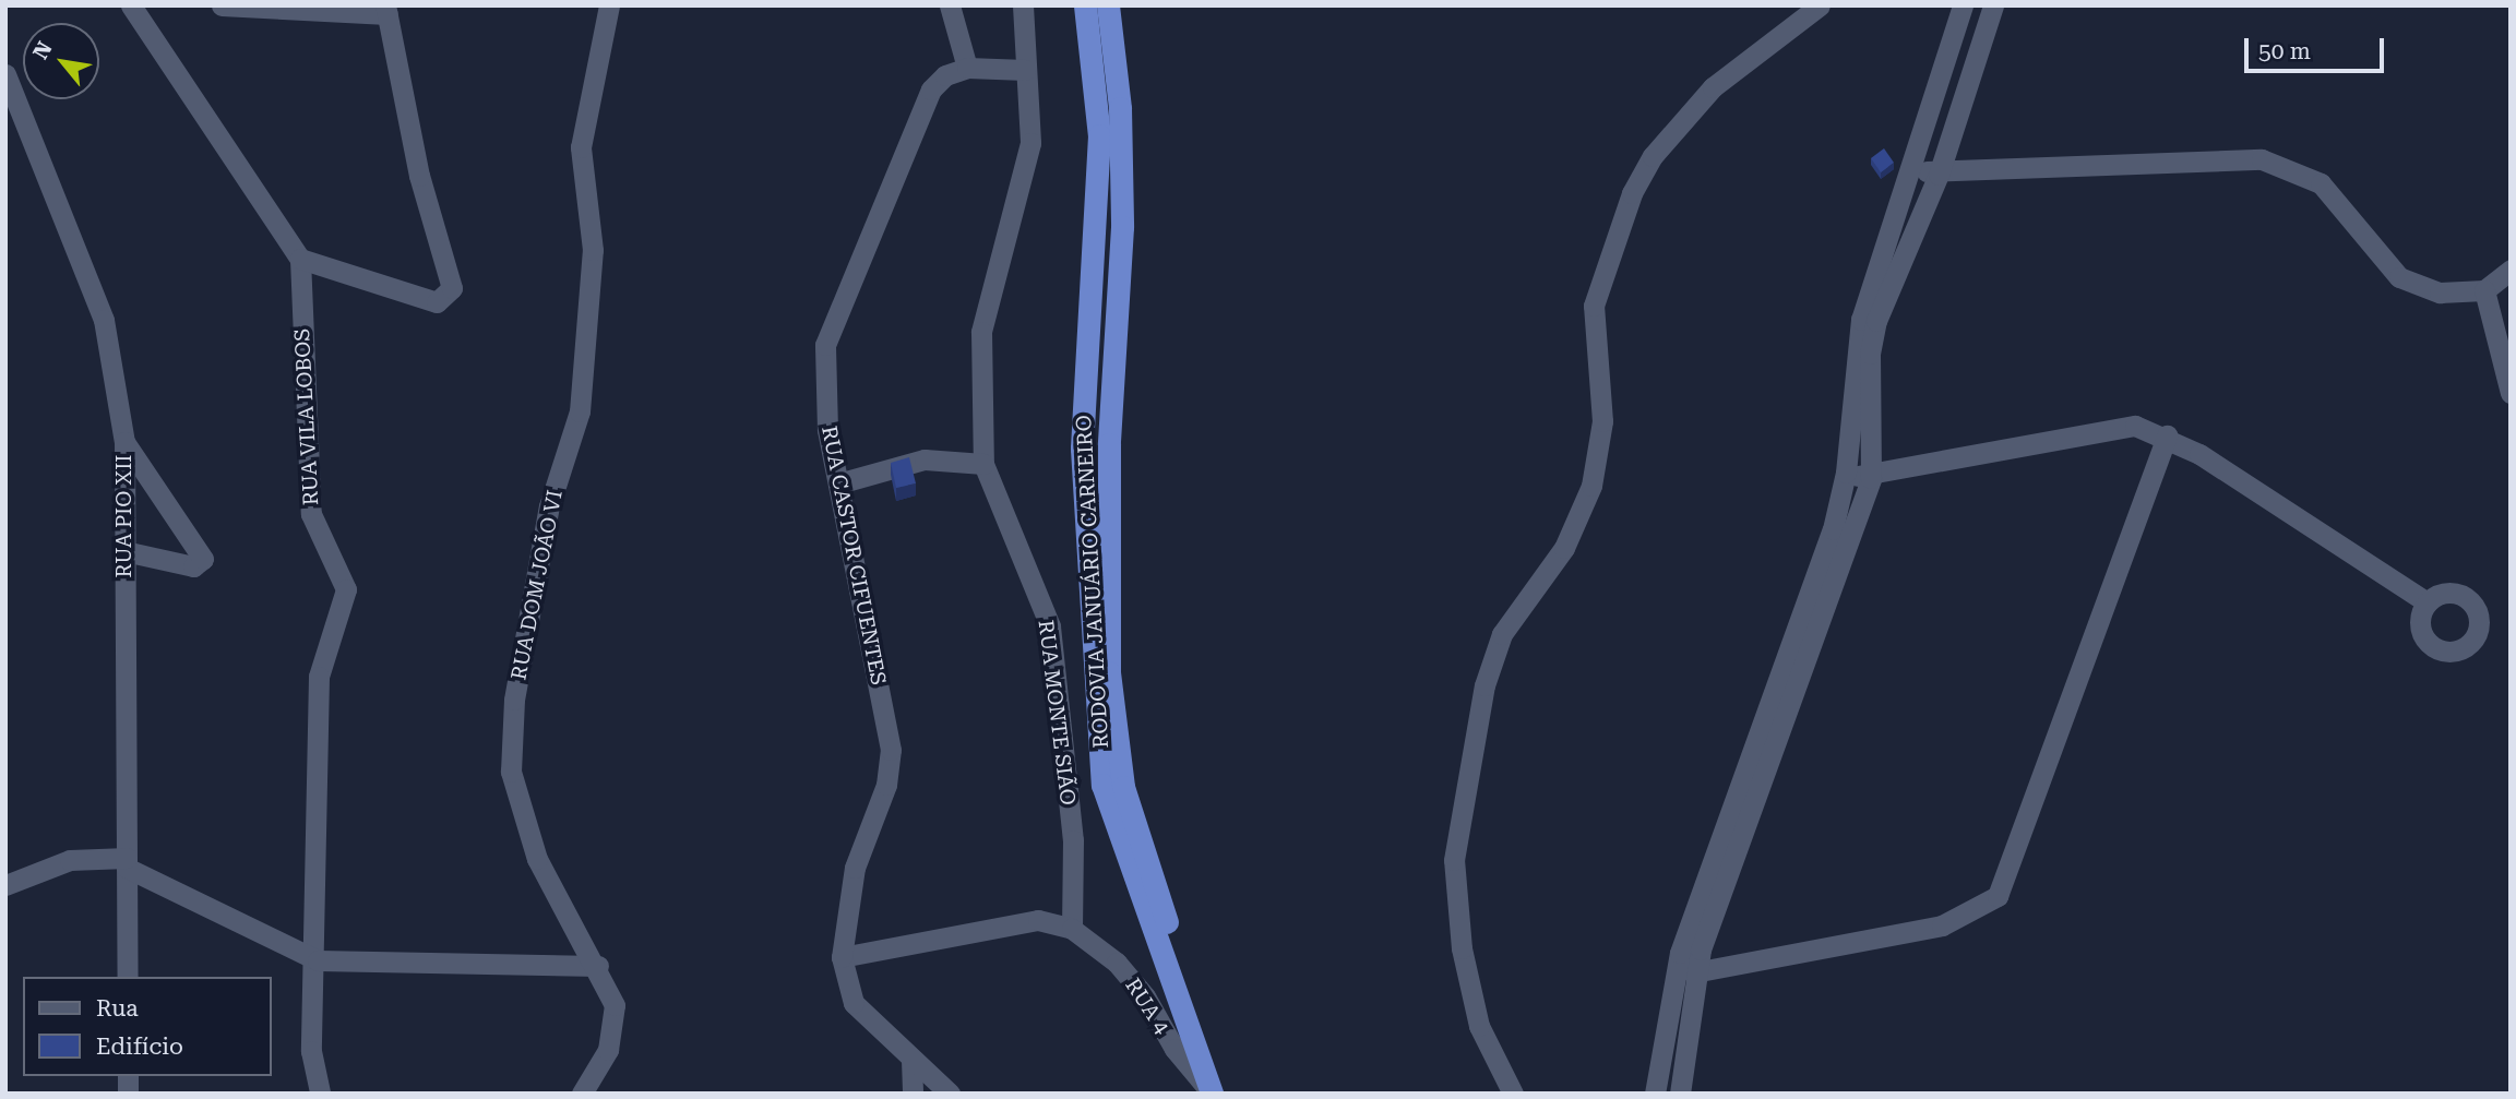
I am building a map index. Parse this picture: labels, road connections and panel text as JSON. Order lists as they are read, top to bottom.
{
  "streets": {
    "highway": ["RODOVIA JANUÁRIO CARNEIRO"],
    "street": [
      "RUA VILA LOBOS",
      "RUA PIO XII",
      "RUA CASTOR CIFUENTES",
      "RUA DOM JOÃO VI",
      "RUA MONTE SIÃO",
      "RUA 4"
    ]
  },
  "crossings": [
    ["RODOVIA JANUÁRIO CARNEIRO", "RUA 4"],
    ["RUA MONTE SIÃO", "RUA 4"]
  ],
  "legend": ["Rua", "Edifício"],
  "scale_bar": "50 m",
  "north": "top left"
}
